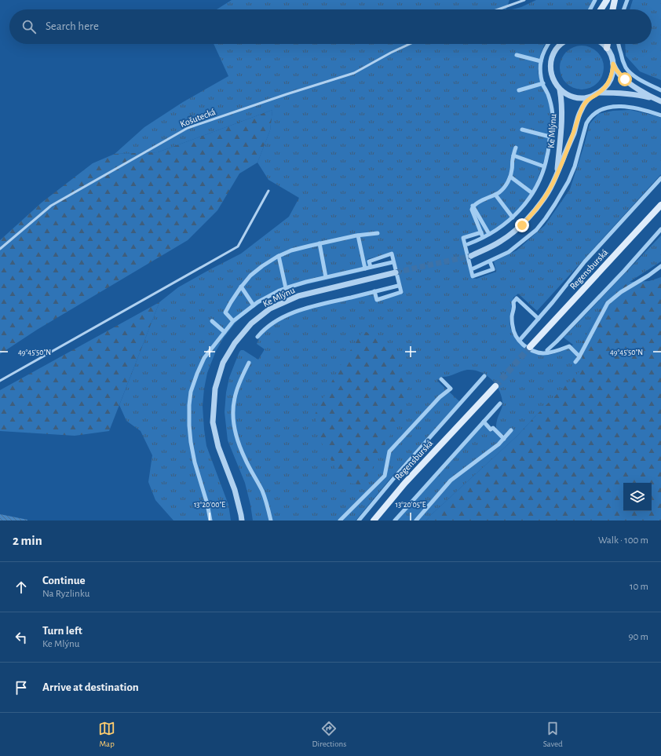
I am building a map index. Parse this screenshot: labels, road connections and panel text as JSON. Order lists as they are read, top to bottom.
{
  "streets": {
    "main road": ["Regensburská"],
    "street": ["Ke Mlýnu"],
    "lane": ["Košutecká"]
  },
  "page": {
    "search": "Search here",
    "heading": ["2 min", "Walk · 100 m"],
    "list": [
      ["Continue", "Na Ryzlinku", "10 m"],
      ["Turn left", "Ke Mlýnu", "90 m"],
      "Arrive at destination"
    ],
    "nav": ["Map", "Directions", "Saved"]
  },
  "coordinates": ["49°45'50\"N", "13°20'00\"E", "13°20'05\"E"]
}
